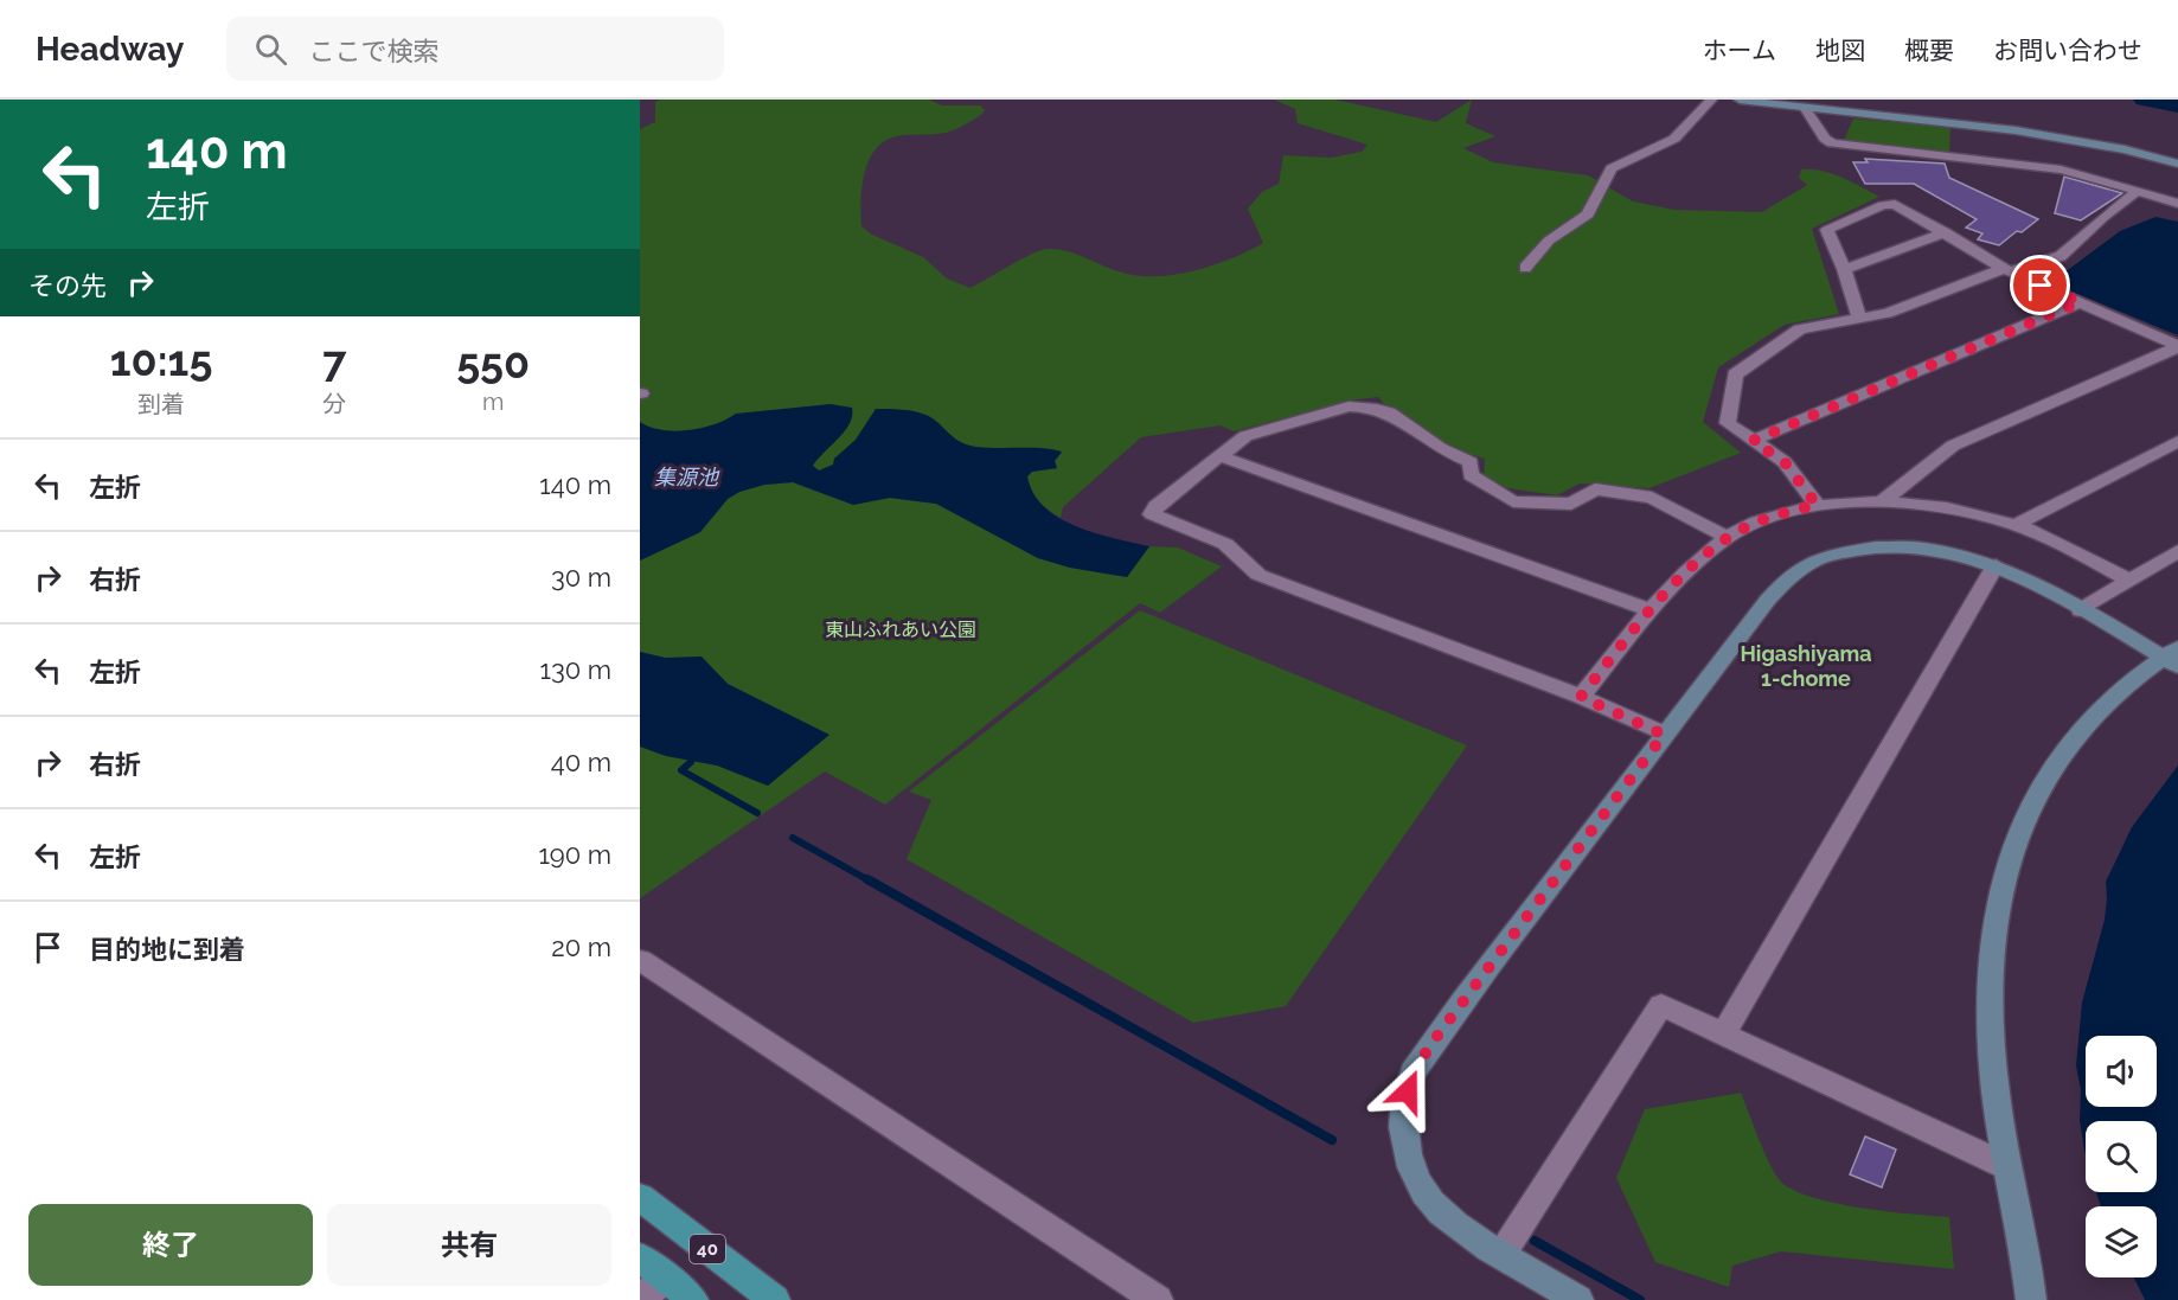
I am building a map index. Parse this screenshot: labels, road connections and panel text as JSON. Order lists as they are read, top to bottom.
{
  "streets": {
    "main road": ["40"]
  },
  "districts": ["Higashiyama 1-chome"],
  "water": ["集源池"],
  "parks": ["東山ふれあい公園"],
  "page": {
    "header": "Headway",
    "search": "ここで検索",
    "nav": [
      "ホーム",
      "地図",
      "概要",
      "お問い合わせ"
    ],
    "turn": ["140 m", "左折"],
    "then": "その先",
    "eta": [
      "10:15",
      "到着",
      "7",
      "分",
      "550",
      "m"
    ],
    "list": [
      {
        "name": "左折",
        "value": "140 m"
      },
      {
        "name": "右折",
        "value": "30 m"
      },
      {
        "name": "左折",
        "value": "130 m"
      },
      {
        "name": "右折",
        "value": "40 m"
      },
      {
        "name": "左折",
        "value": "190 m"
      },
      {
        "name": "目的地に到着",
        "value": "20 m"
      }
    ],
    "buttons": ["終了", "共有"]
  }
}
